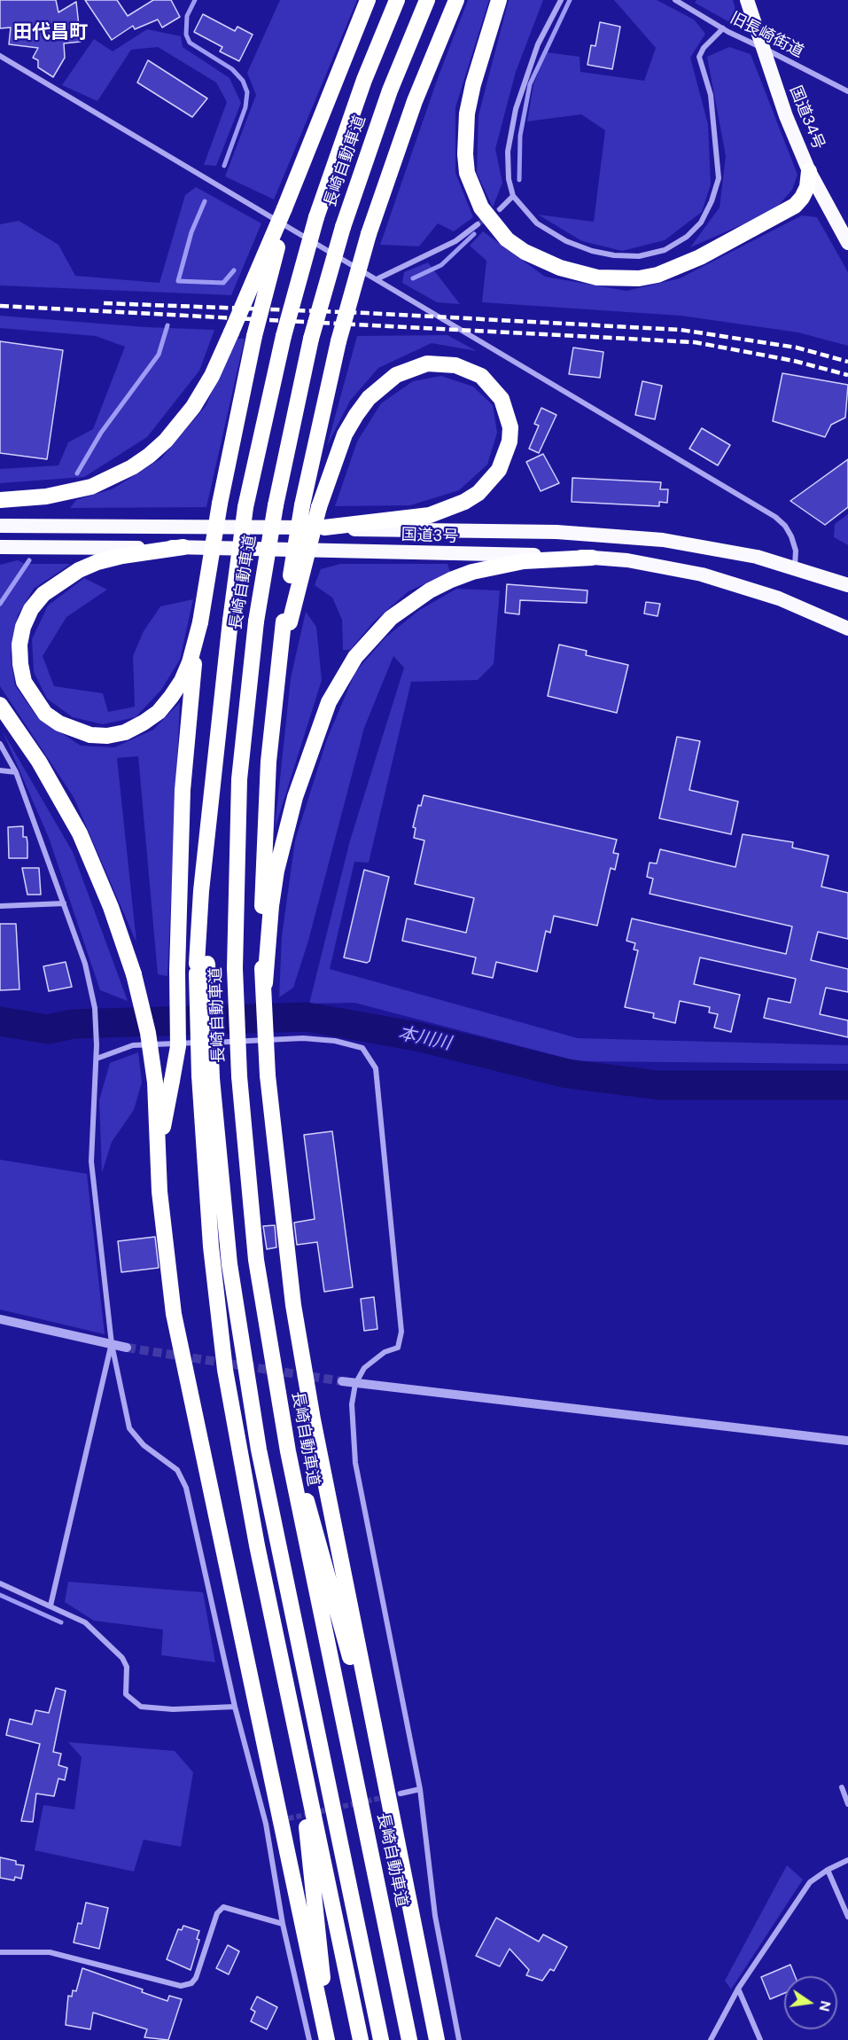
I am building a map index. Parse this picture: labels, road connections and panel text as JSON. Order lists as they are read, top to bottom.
{
  "streets": {
    "highway": ["国道34号", "長崎自動車道", "国道3号"],
    "street": ["旧長崎街道"]
  },
  "crossings": [
    ["旧長崎街道", "国道34号"]
  ],
  "districts": ["田代昌町"],
  "water": ["本川川"],
  "north": "right"
}
